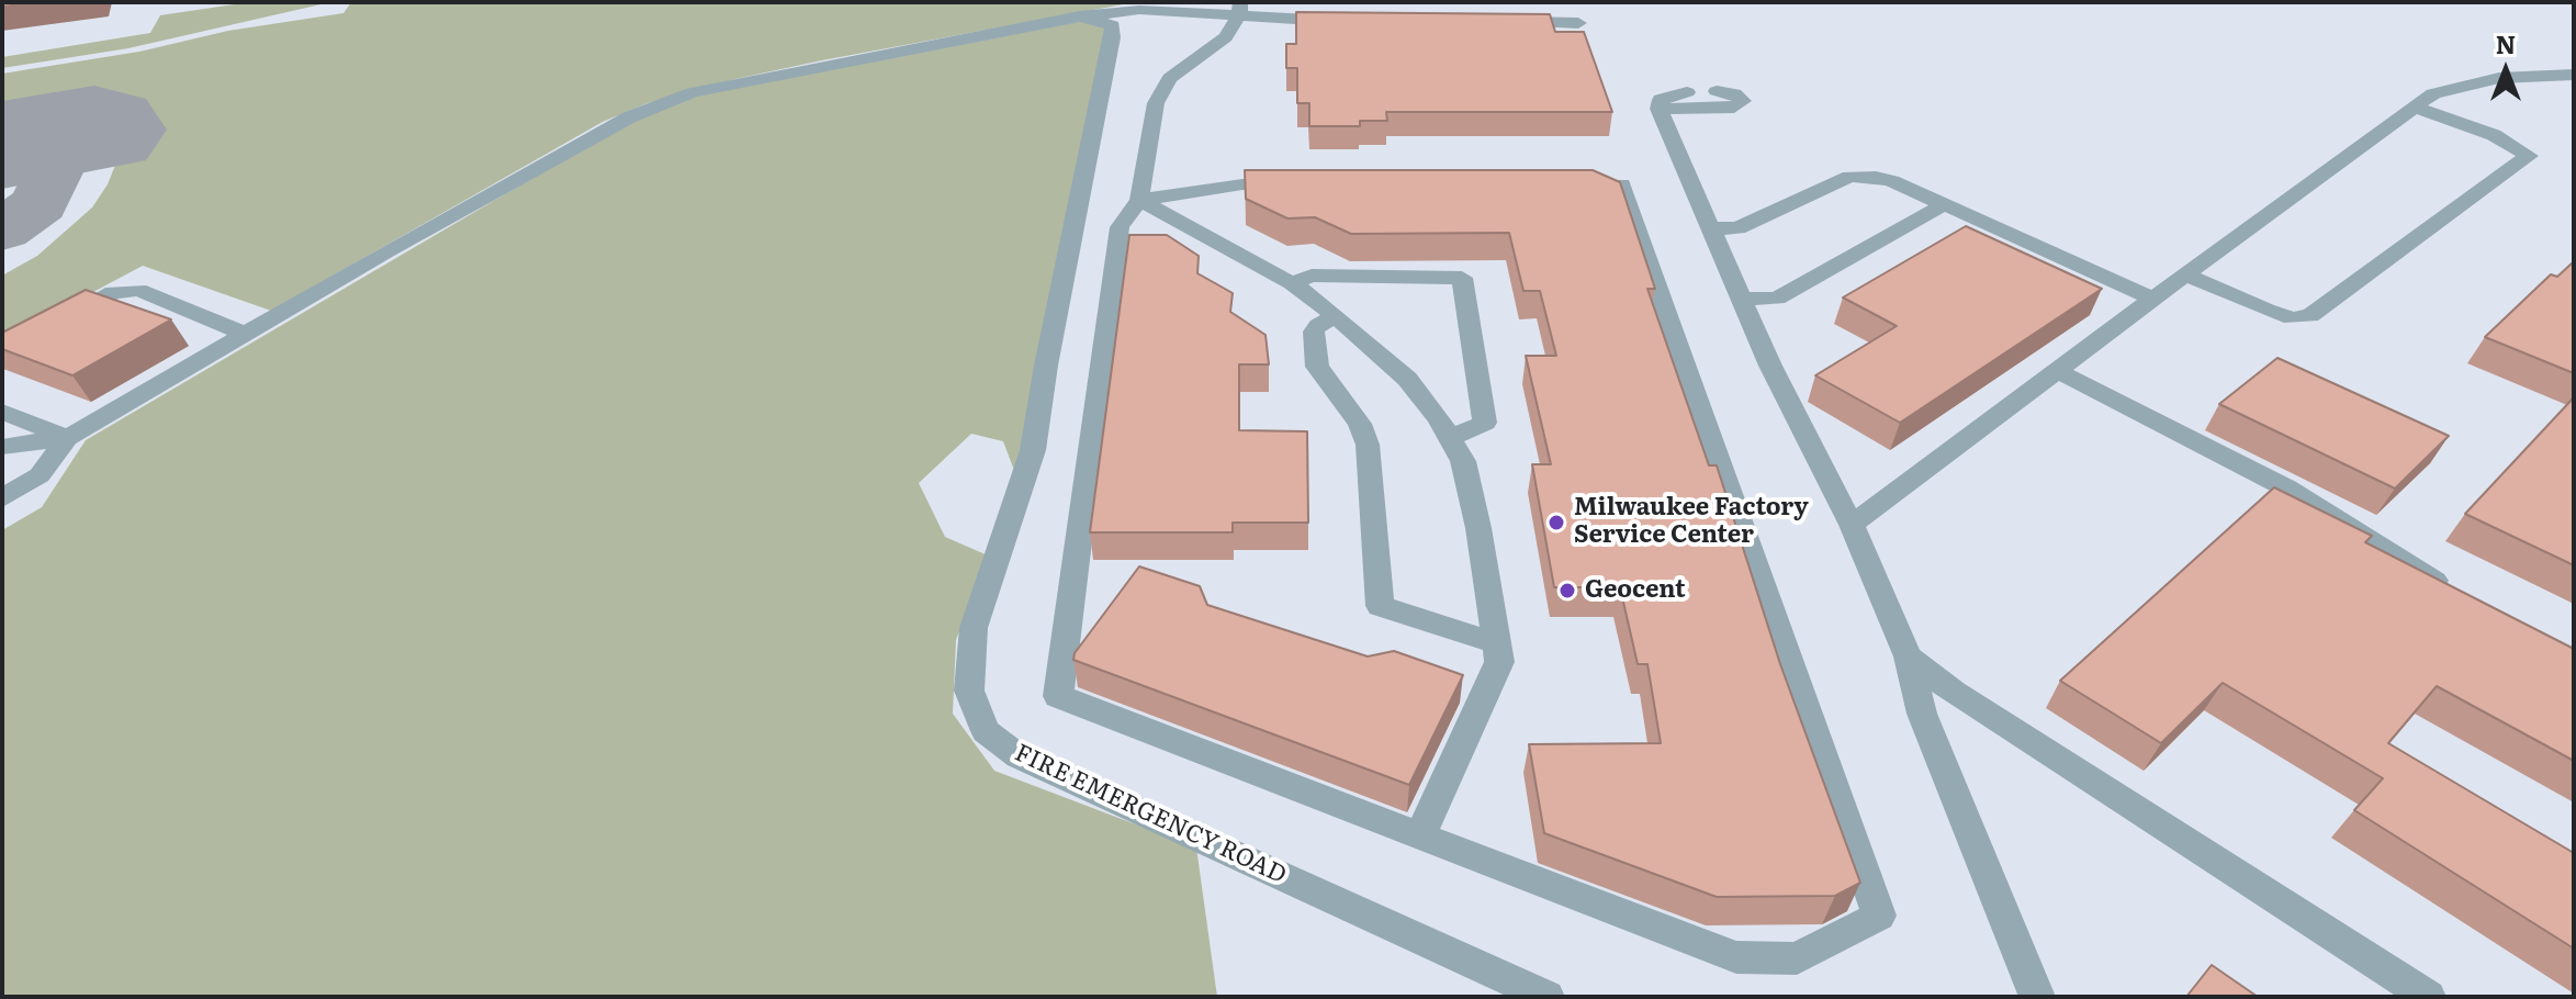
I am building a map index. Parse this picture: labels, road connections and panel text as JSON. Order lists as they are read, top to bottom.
{
  "streets": {
    "street": ["FIRE EMERGENCY ROAD"]
  },
  "places": ["Milwaukee Factory Service Center", "Geocent"],
  "north": "top"
}
